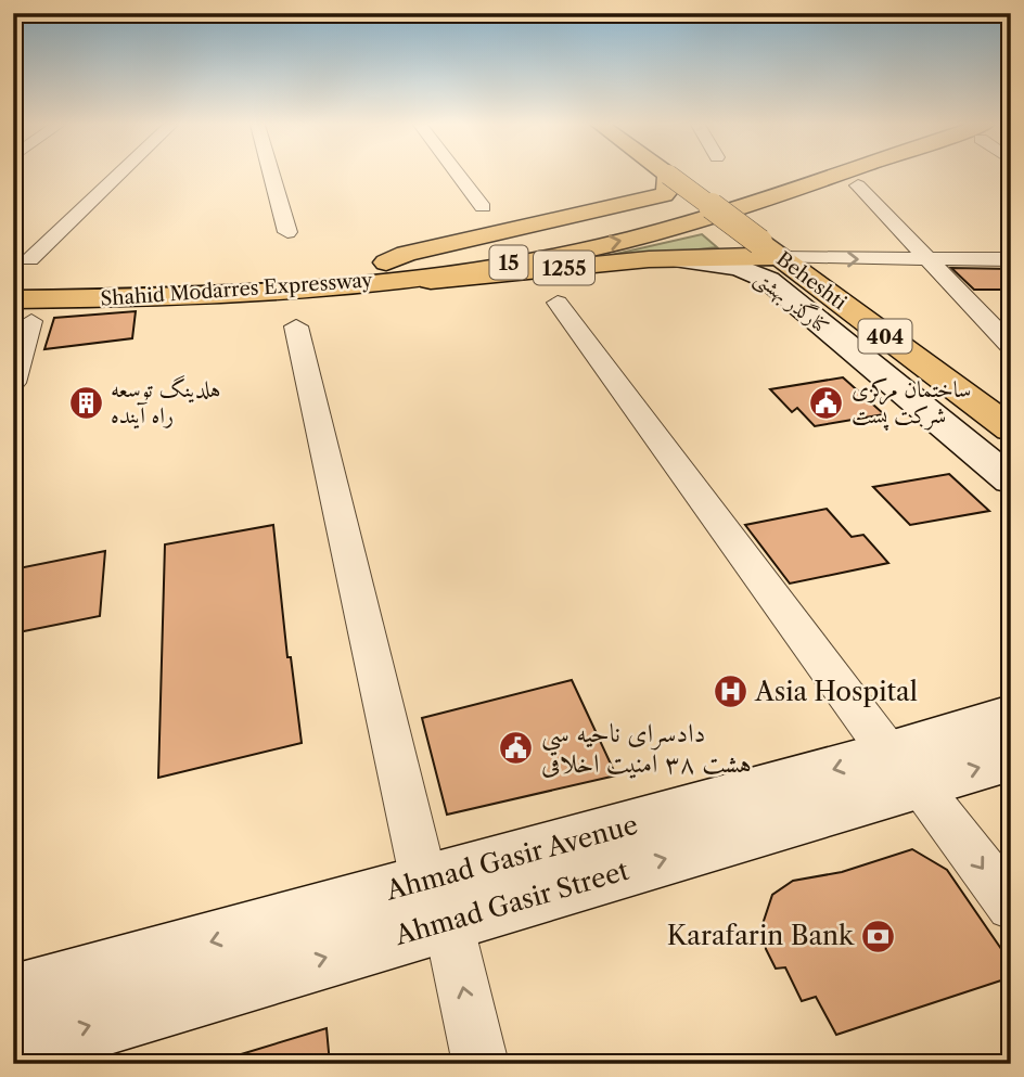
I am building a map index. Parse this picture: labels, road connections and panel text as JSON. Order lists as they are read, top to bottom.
{
  "streets": {
    "main road": [
      "15",
      "1255",
      "Beheshti",
      "Shahid Modarres Expressway",
      "کنارگذر بهشتی",
      "404",
      "Ahmad Gasir Avenue",
      "Ahmad Gasir Street"
    ]
  },
  "crossings": [
    ["1255", "Beheshti"],
    ["1255", "Shahid Modarres Expressway"],
    ["1255", "کنارگذر بهشتی"],
    ["1255", "404"],
    ["Beheshti", "404"],
    ["Ahmad Gasir Avenue", "Ahmad Gasir Street"]
  ],
  "one_way": ["Ahmad Gasir Avenue", "Ahmad Gasir Street"],
  "places": {
    "building": ["هلدینگ توسعه راه آینده"],
    "public building": ["ساختمان مرکزی شرکت پست", "دادسرای ناحیه سی هشت ۳۸ امنیت اخلاقی"],
    "hospital": ["Asia Hospital"],
    "bank": ["Karafarin Bank"]
  }
}
